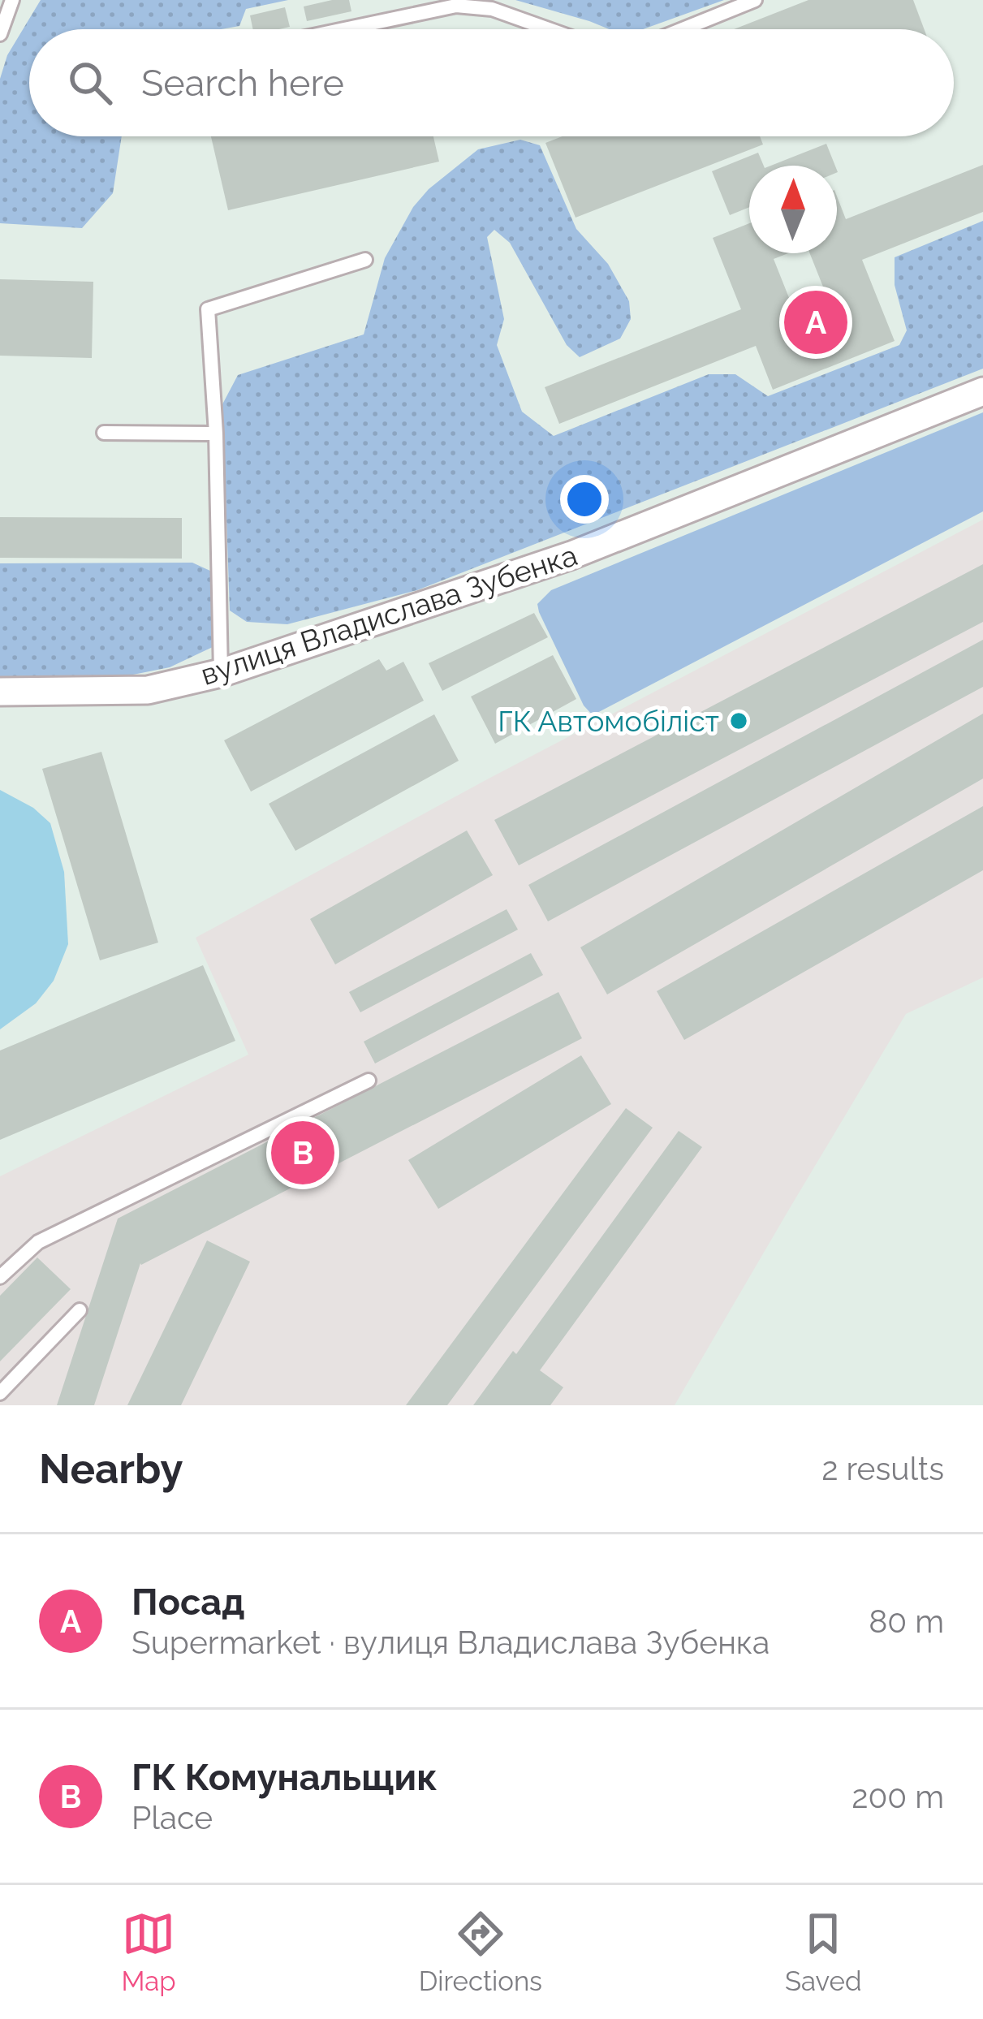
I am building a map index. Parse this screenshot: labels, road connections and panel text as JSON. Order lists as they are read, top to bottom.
{
  "streets": {
    "street": ["вулиця Владислава Зубенка"]
  },
  "places": ["ГК Автомобіліст"],
  "north": "top",
  "page": {
    "search": "Search here",
    "pins": ["A", "B"],
    "heading": ["Nearby", "2 results"],
    "list": [
      {
        "mark": "A",
        "name": "Посад",
        "note": "Supermarket · вулиця Владислава Зубенка",
        "value": "80 m"
      },
      {
        "mark": "B",
        "name": "ГК Комунальщик",
        "note": "Place",
        "value": "200 m"
      }
    ],
    "nav": ["Map", "Directions", "Saved"]
  }
}
